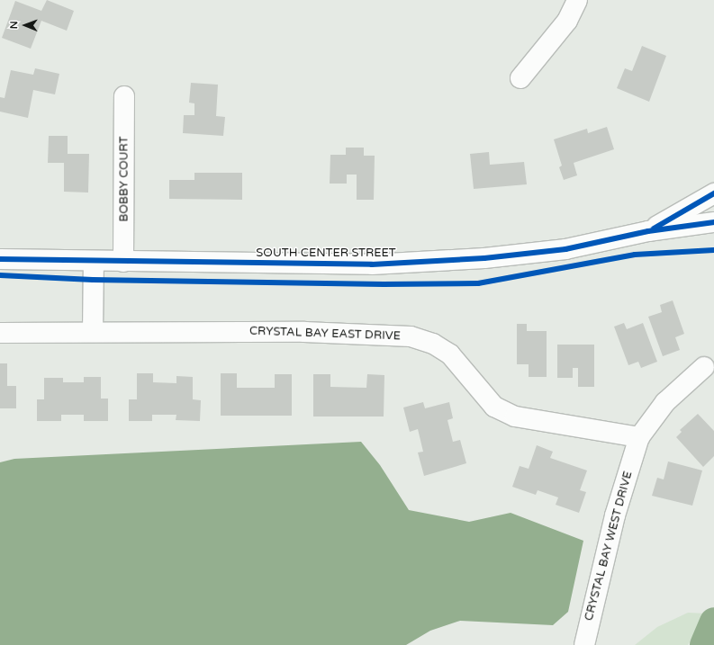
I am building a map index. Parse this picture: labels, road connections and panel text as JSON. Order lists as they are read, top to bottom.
{
  "streets": {
    "street": [
      "BOBBY COURT",
      "SOUTH CENTER STREET",
      "CRYSTAL BAY EAST DRIVE",
      "CRYSTAL BAY WEST DRIVE"
    ]
  },
  "crossings": [
    ["BOBBY COURT", "SOUTH CENTER STREET"],
    ["CRYSTAL BAY EAST DRIVE", "CRYSTAL BAY WEST DRIVE"]
  ],
  "north": "left"
}
